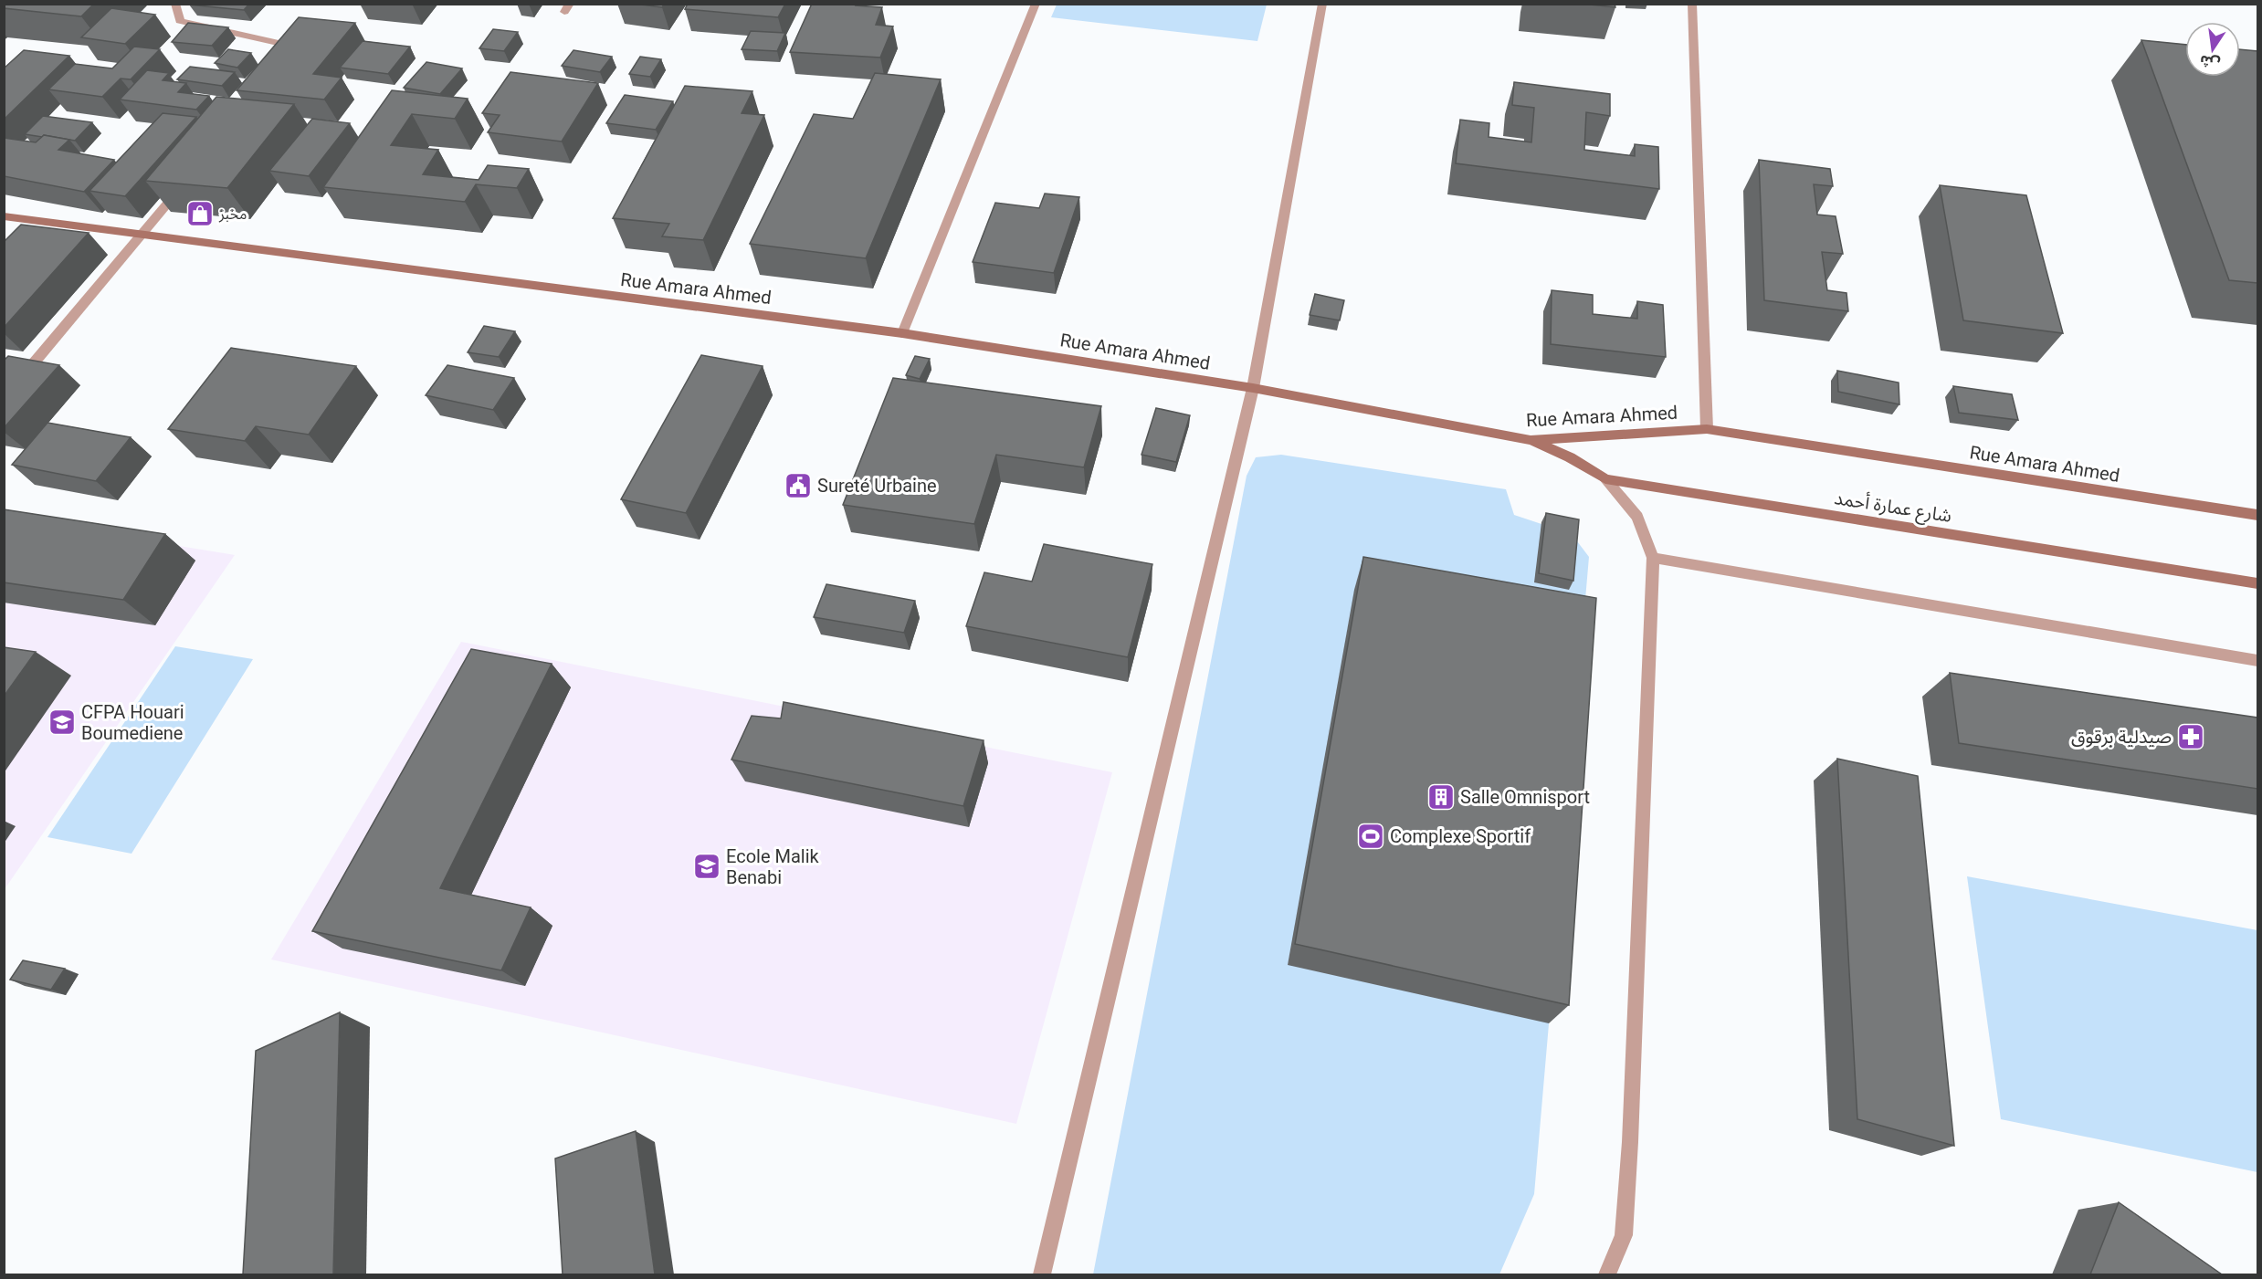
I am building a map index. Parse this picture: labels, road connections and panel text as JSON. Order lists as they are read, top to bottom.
{
  "streets": {
    "street": ["Rue Amara Ahmed", "شارع عمارة أحمد"]
  },
  "crossings": [
    ["Rue Amara Ahmed", "شارع عمارة أحمد"]
  ],
  "places": {
    "shop": ["مخبز"],
    "public building": ["Sureté Urbaine"],
    "school or university": ["CFPA Houari Boumediene", "Ecole Malik Benabi"],
    "pharmacy": ["صيدلية برقوق"],
    "building": ["Salle Omnisport"],
    "sports": ["Complexe Sportif"]
  },
  "north": "bottom"
}
